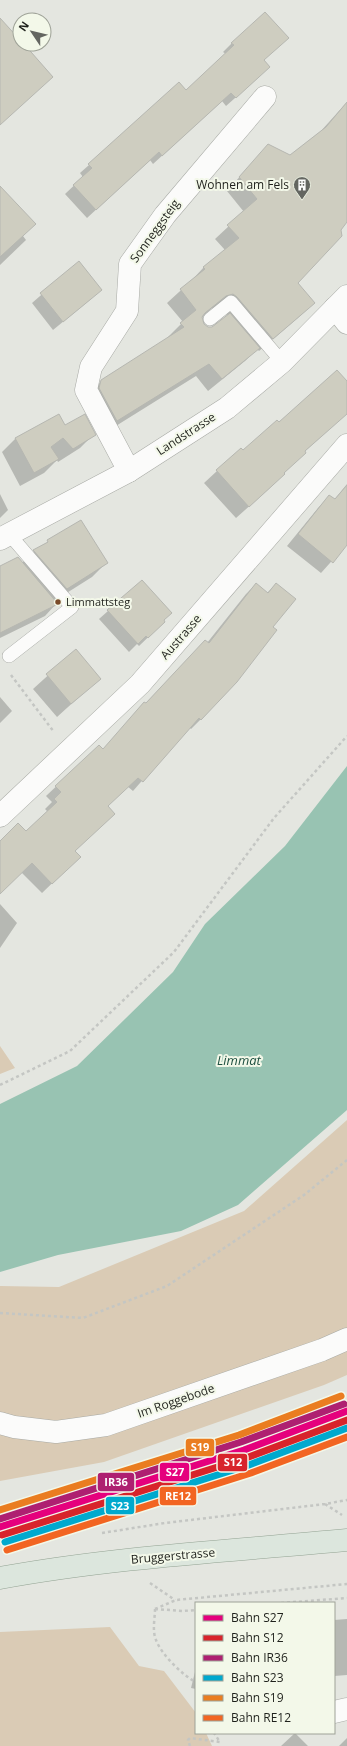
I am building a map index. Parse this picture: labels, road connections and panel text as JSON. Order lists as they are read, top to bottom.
{
  "streets": {
    "main road": ["Bruggerstrasse"],
    "street": [
      "Sonneggsteig",
      "Landstrasse",
      "Austrasse",
      "Im Roggebode"
    ]
  },
  "crossings": [
    ["Sonneggsteig", "Landstrasse"]
  ],
  "water": ["Limmat"],
  "places": {
    "building": ["Wohnen am Fels"],
    "other": ["Limmattsteg"]
  },
  "lines": [
    "rail line S19",
    "rail line IR36",
    "rail line S27",
    "rail line S12",
    "rail line S23",
    "rail line RE12"
  ],
  "legend": [
    "Bahn S27",
    "Bahn S12",
    "Bahn IR36",
    "Bahn S23",
    "Bahn S19",
    "Bahn RE12"
  ],
  "north": "top left"
}
